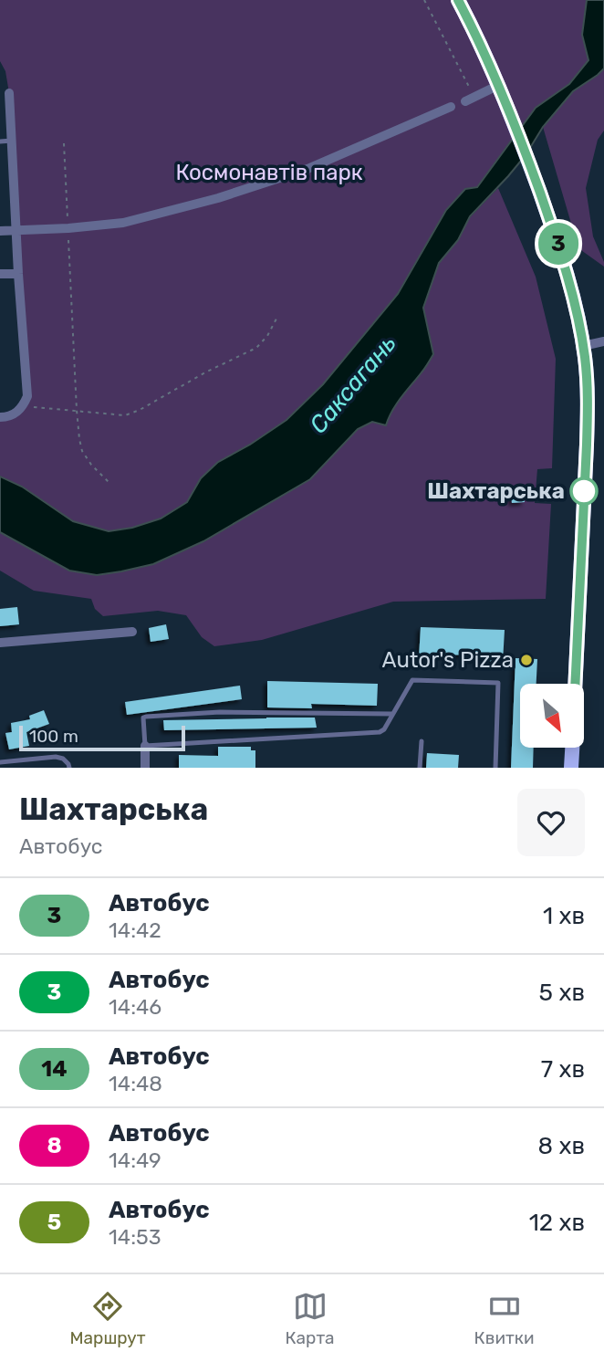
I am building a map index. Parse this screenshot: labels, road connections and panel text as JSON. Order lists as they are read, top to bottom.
{
  "water": ["Саксагань"],
  "parks": ["Космонавтів парк"],
  "places": ["Шахтарська", "Autor's Pizza"],
  "lines": ["bus line 3"],
  "scale_bar": "100 m",
  "north": "bottom right",
  "page": {
    "on_map": "3",
    "scale": "100 m",
    "heading": ["Шахтарська", "Автобус"],
    "list": [
      {
        "mark": "3",
        "name": "Автобус",
        "note": "14:42",
        "value": "1 хв"
      },
      {
        "mark": "3",
        "name": "Автобус",
        "note": "14:46",
        "value": "5 хв"
      },
      {
        "mark": "14",
        "name": "Автобус",
        "note": "14:48",
        "value": "7 хв"
      },
      {
        "mark": "8",
        "name": "Автобус",
        "note": "14:49",
        "value": "8 хв"
      },
      {
        "mark": "5",
        "name": "Автобус",
        "note": "14:53",
        "value": "12 хв"
      }
    ],
    "tabs": ["Маршрут", "Карта", "Квитки"]
  }
}
